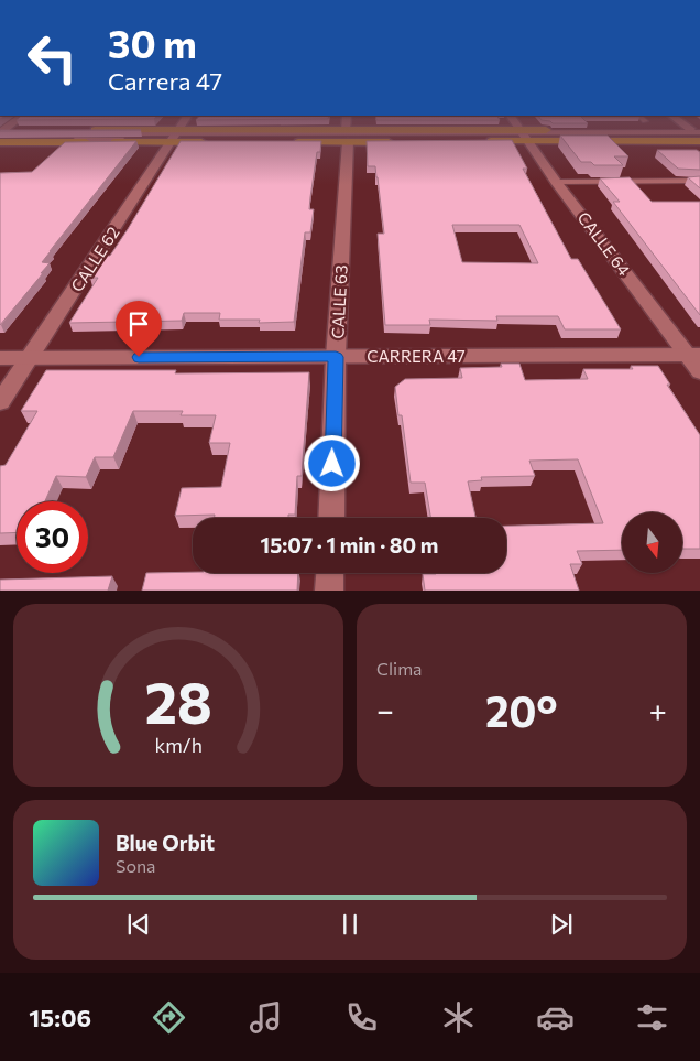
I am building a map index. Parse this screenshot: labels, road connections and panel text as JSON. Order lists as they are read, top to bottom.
{
  "streets": {
    "street": [
      "CALLE 64",
      "CALLE 62",
      "CALLE 63",
      "CARRERA 47"
    ]
  },
  "crossings": [
    ["CALLE 64", "CARRERA 47"],
    ["CALLE 62", "CARRERA 47"],
    ["CALLE 63", "CARRERA 47"]
  ],
  "north": "bottom",
  "page": {
    "turn": ["30 m", "Carrera 47"],
    "limit": "30",
    "trip": "15:07 · 1 min · 80 m",
    "tile": "Clima",
    "heat": ["−", "20°", "+"],
    "song": ["Blue Orbit", "Sona"],
    "tabs": "15:06",
    "gauge": ["28", "km/h"]
  }
}
